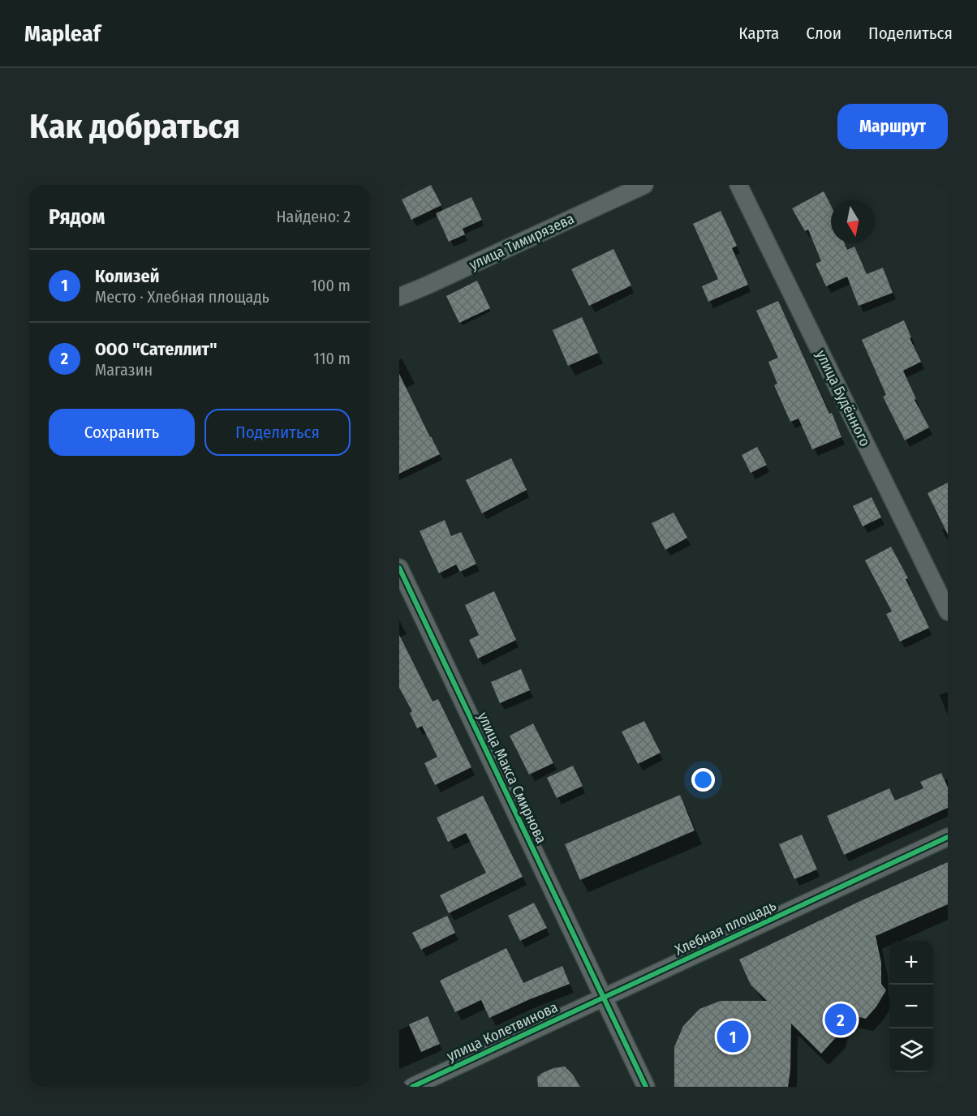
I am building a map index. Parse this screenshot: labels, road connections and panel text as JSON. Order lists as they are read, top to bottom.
{
  "streets": {
    "street": [
      "улица Тимирязева",
      "улица Будённого",
      "улица Макса Смирнова",
      "Хлебная площадь",
      "улица Колетвинова"
    ]
  },
  "crossings": [
    ["улица Макса Смирнова", "Хлебная площадь"],
    ["улица Макса Смирнова", "улица Колетвинова"],
    ["Хлебная площадь", "улица Колетвинова"]
  ],
  "north": "bottom",
  "page": {
    "header": "Mapleaf",
    "nav": ["Карта", "Слои", "Поделиться"],
    "buttons": [
      "Маршрут",
      ["Сохранить", "Поделиться"]
    ],
    "title": "Как добраться",
    "heading": ["Рядом", "Найдено: 2"],
    "list": [
      {
        "mark": "1",
        "name": "Колизей",
        "note": "Место · Хлебная площадь",
        "value": "100 m"
      },
      {
        "mark": "2",
        "name": "ООО \"Сателлит\"",
        "note": "Магазин",
        "value": "110 m"
      }
    ],
    "map_buttons": ["+", "−"],
    "pins": ["2", "1"]
  }
}
